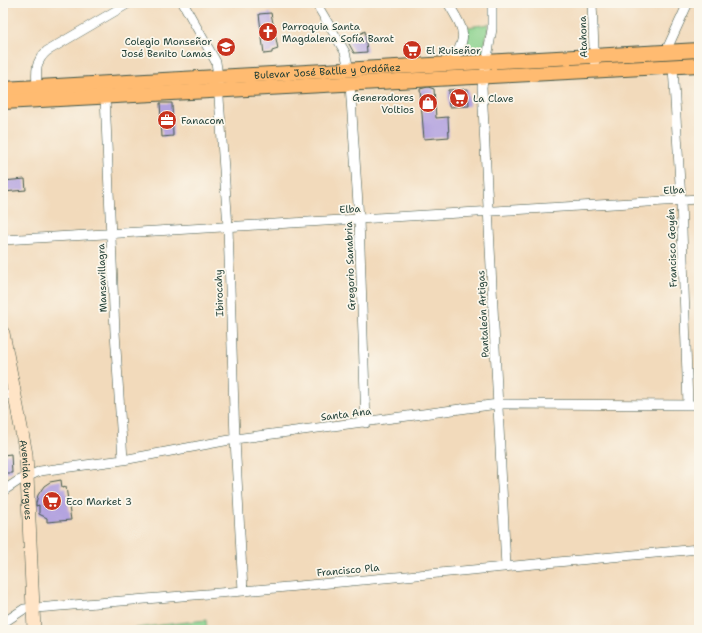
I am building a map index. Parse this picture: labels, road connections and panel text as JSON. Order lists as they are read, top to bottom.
{
  "streets": {
    "main road": ["Bulevar José Batlle y Ordóñez"],
    "street": [
      "Atahona",
      "Elba",
      "Francisco Goyén",
      "Gregorio Sanabria",
      "Mansavillagra",
      "Ibirocahy",
      "Pantaleón Artigas",
      "Santa Ana",
      "Avenida Burgues",
      "Francisco Pla"
    ]
  },
  "crossings": [
    ["Atahona", "Bulevar José Batlle y Ordóñez"],
    ["Bulevar José Batlle y Ordóñez", "Francisco Goyén"],
    ["Bulevar José Batlle y Ordóñez", "Gregorio Sanabria"],
    ["Bulevar José Batlle y Ordóñez", "Mansavillagra"],
    ["Bulevar José Batlle y Ordóñez", "Ibirocahy"],
    ["Bulevar José Batlle y Ordóñez", "Pantaleón Artigas"],
    ["Elba", "Francisco Goyén"],
    ["Elba", "Gregorio Sanabria"],
    ["Elba", "Mansavillagra"],
    ["Elba", "Ibirocahy"],
    ["Elba", "Pantaleón Artigas"],
    ["Francisco Goyén", "Santa Ana"],
    ["Gregorio Sanabria", "Santa Ana"],
    ["Mansavillagra", "Santa Ana"],
    ["Ibirocahy", "Santa Ana"],
    ["Ibirocahy", "Francisco Pla"],
    ["Pantaleón Artigas", "Santa Ana"],
    ["Pantaleón Artigas", "Francisco Pla"],
    ["Santa Ana", "Avenida Burgues"],
    ["Avenida Burgues", "Francisco Pla"]
  ],
  "places": {
    "church": ["Parroquia Santa Magdalena Sofía Barat"],
    "school or university": ["Colegio Monseñor José Benito Lamas"],
    "supermarket": ["El Ruiseñor", "La Clave", "Eco Market 3"],
    "shop": ["Generadores Voltios"],
    "office": ["Fanacom"]
  }
}
